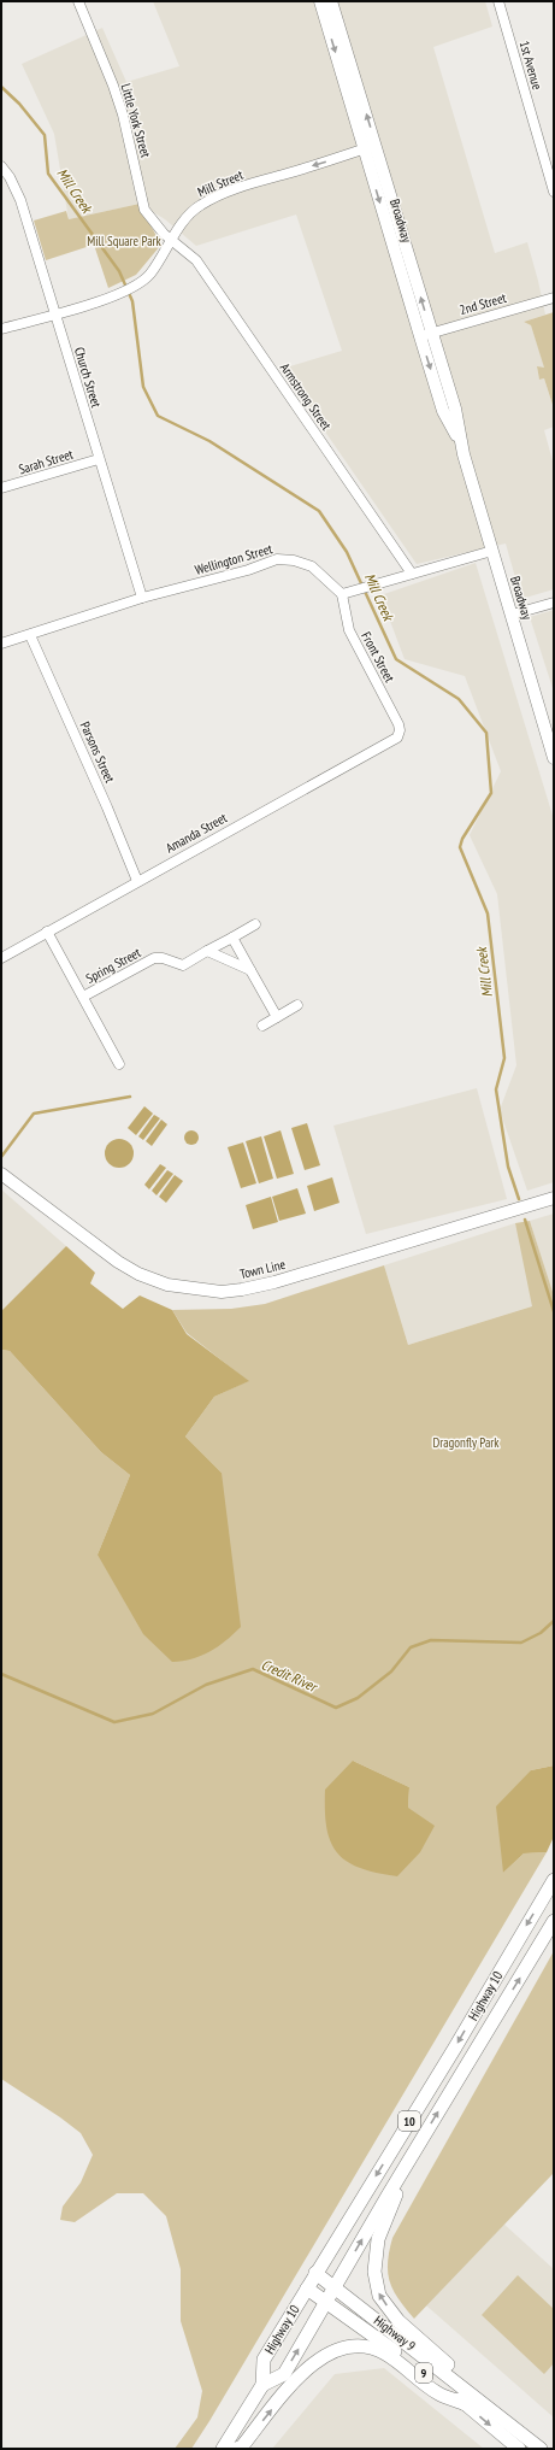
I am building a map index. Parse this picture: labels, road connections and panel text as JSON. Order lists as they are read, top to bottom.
{
  "streets": {
    "highway": [
      "Highway 10",
      "10",
      "Highway 9",
      "9"
    ],
    "main road": ["Broadway", "Town Line"],
    "street": [
      "1st Avenue",
      "Little York Street",
      "Mill Street",
      "2nd Street",
      "Church Street",
      "Armstrong Street",
      "Sarah Street",
      "Wellington Street",
      "Front Street",
      "Parsons Street",
      "Amanda Street",
      "Spring Street"
    ]
  },
  "crossings": [
    ["Little York Street", "Mill Street"],
    ["Little York Street", "Armstrong Street"],
    ["Mill Street", "Broadway"],
    ["Mill Street", "Church Street"],
    ["Mill Street", "Armstrong Street"],
    ["Broadway", "2nd Street"],
    ["Church Street", "Sarah Street"],
    ["Church Street", "Wellington Street"],
    ["Wellington Street", "Front Street"],
    ["Wellington Street", "Parsons Street"],
    ["Front Street", "Amanda Street"],
    ["Parsons Street", "Amanda Street"],
    ["Amanda Street", "Spring Street"],
    ["Highway 10", "10"],
    ["Highway 10", "Highway 9"]
  ],
  "one_way": ["Mill Street"],
  "water": ["Mill Creek", "Credit River"],
  "parks": ["Mill Square Park", "Dragonfly Park"]
}
